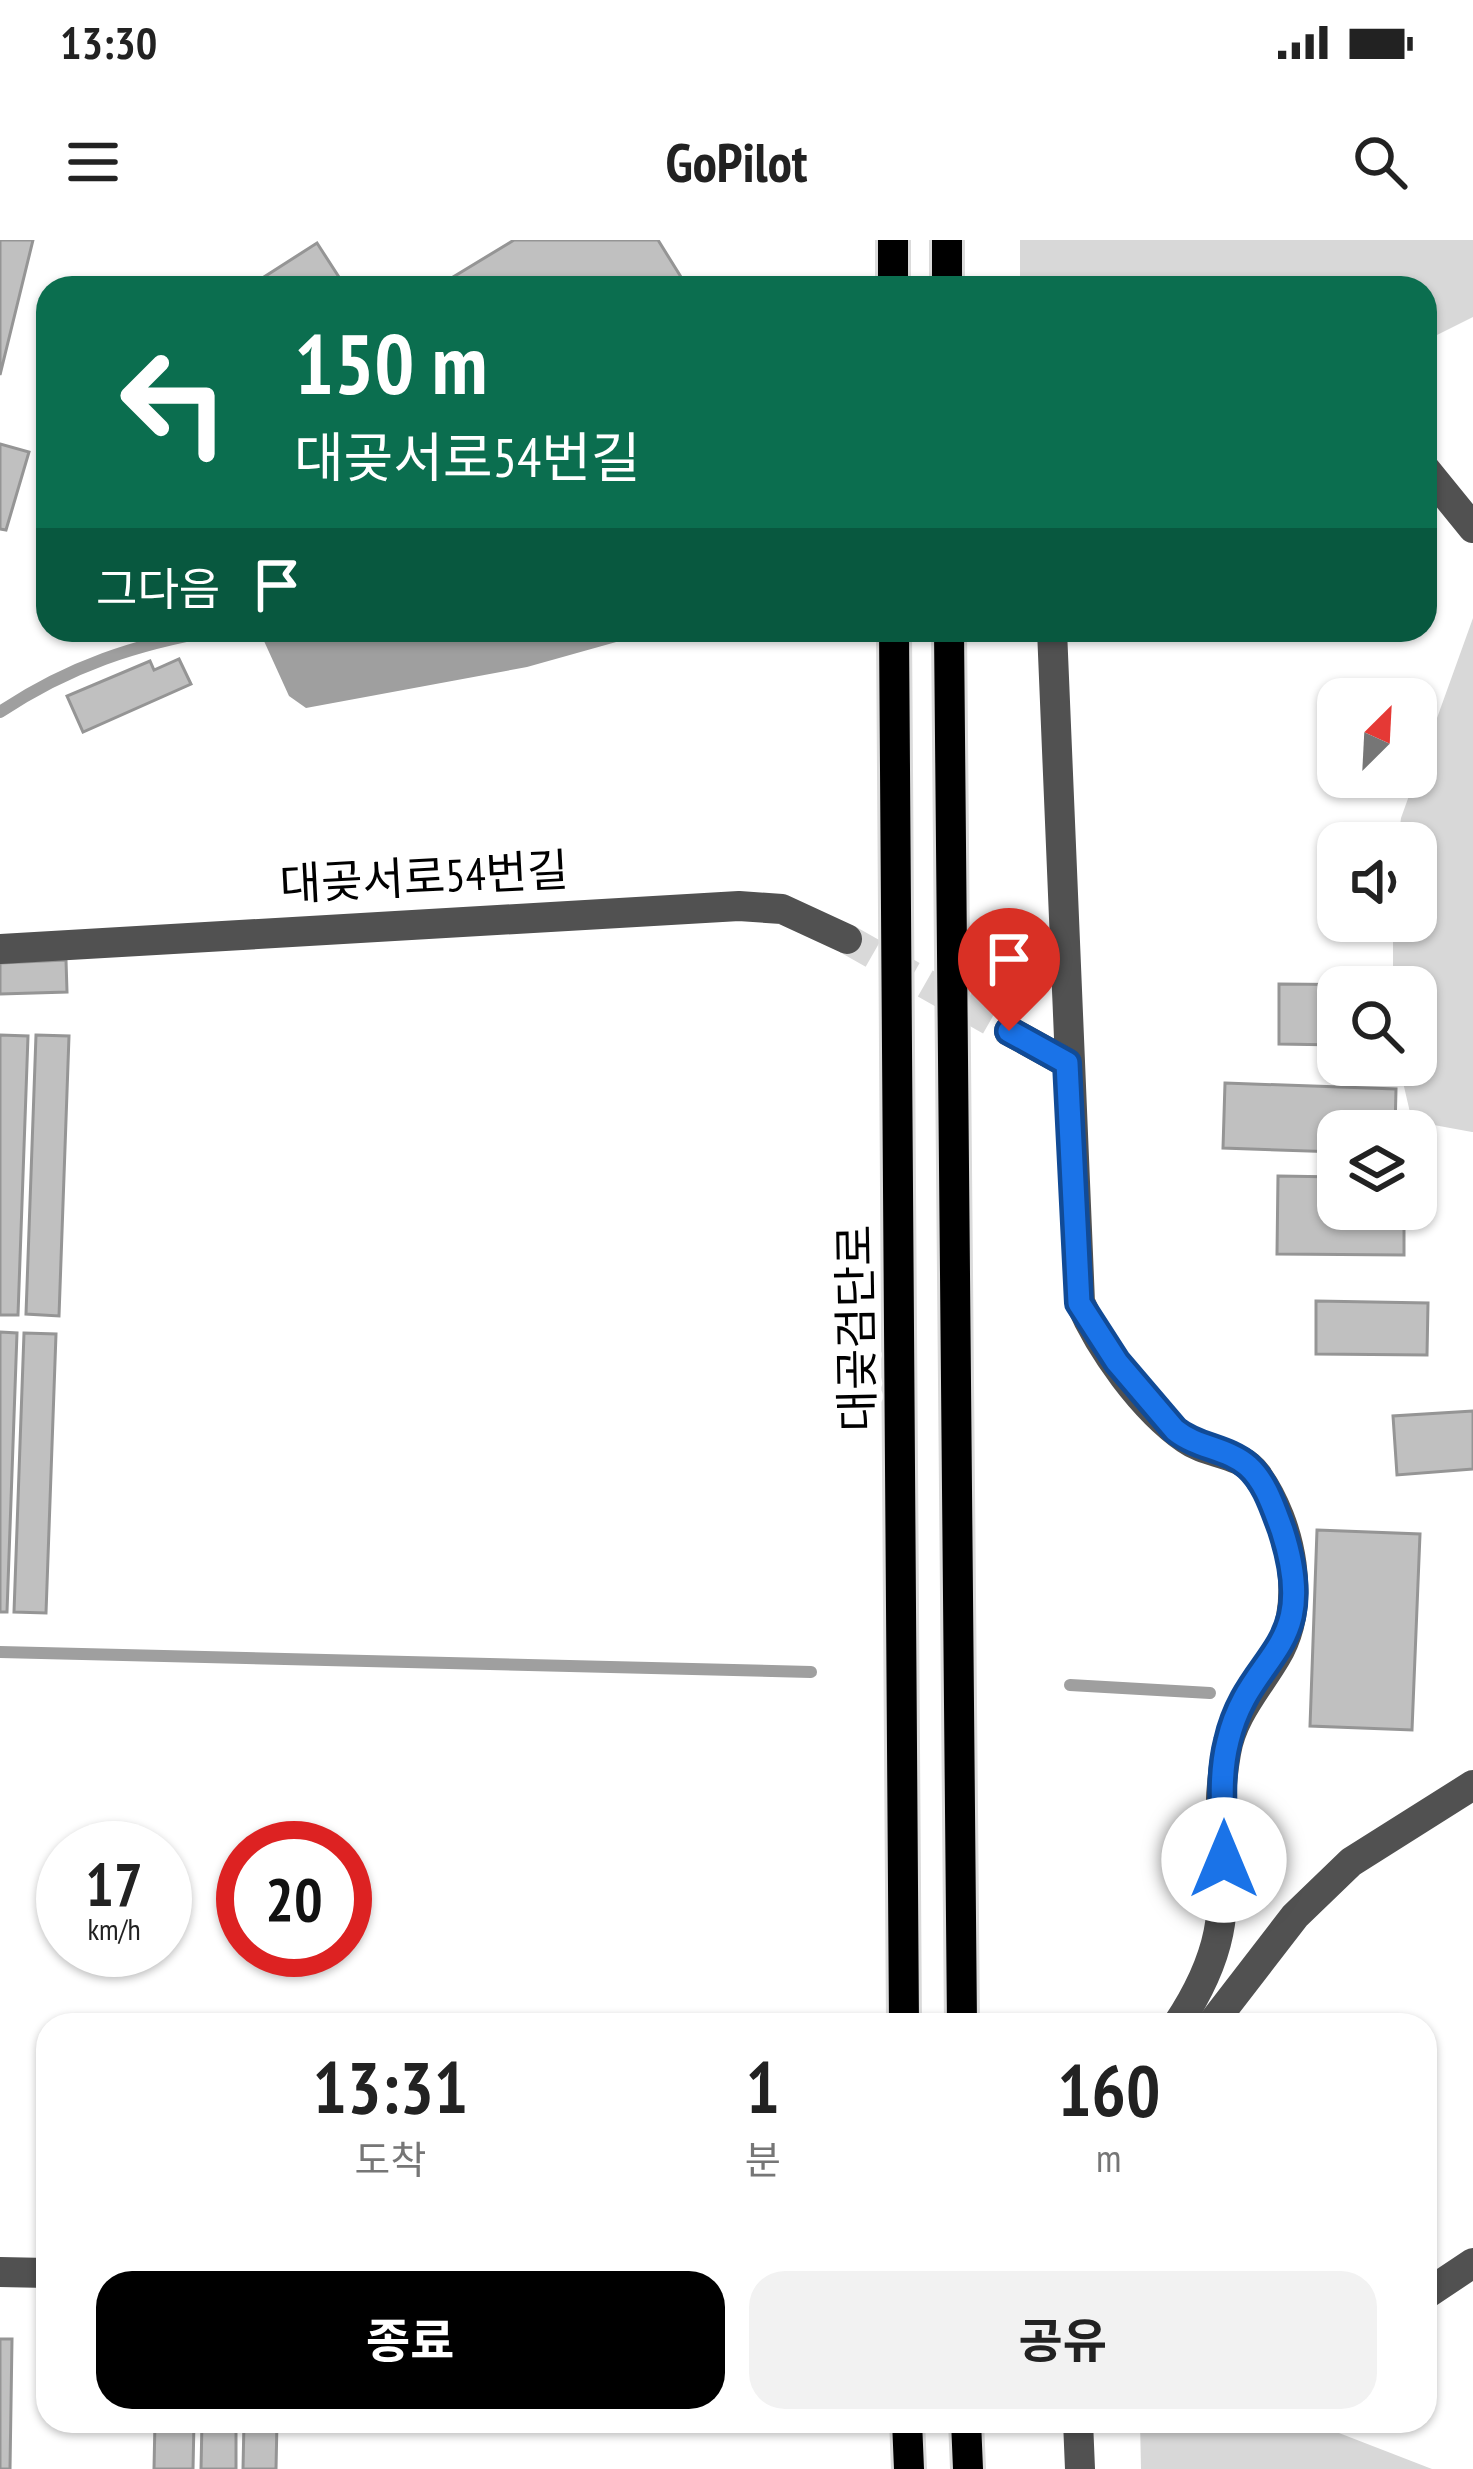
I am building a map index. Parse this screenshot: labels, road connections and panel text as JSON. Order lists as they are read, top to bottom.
{
  "streets": {
    "main road": ["대곶검단로"],
    "lane": ["대곶서로54번길"]
  },
  "north": "top right",
  "page": {
    "status": "13:30",
    "header": "GoPilot",
    "turn": ["150 m", "대곶서로54번길"],
    "then": "그다음",
    "speed": "17 km/h",
    "limit": "20",
    "eta": [
      "13:31",
      "도착",
      "1",
      "분",
      "160",
      "m"
    ],
    "buttons": ["종료", "공유"]
  }
}
